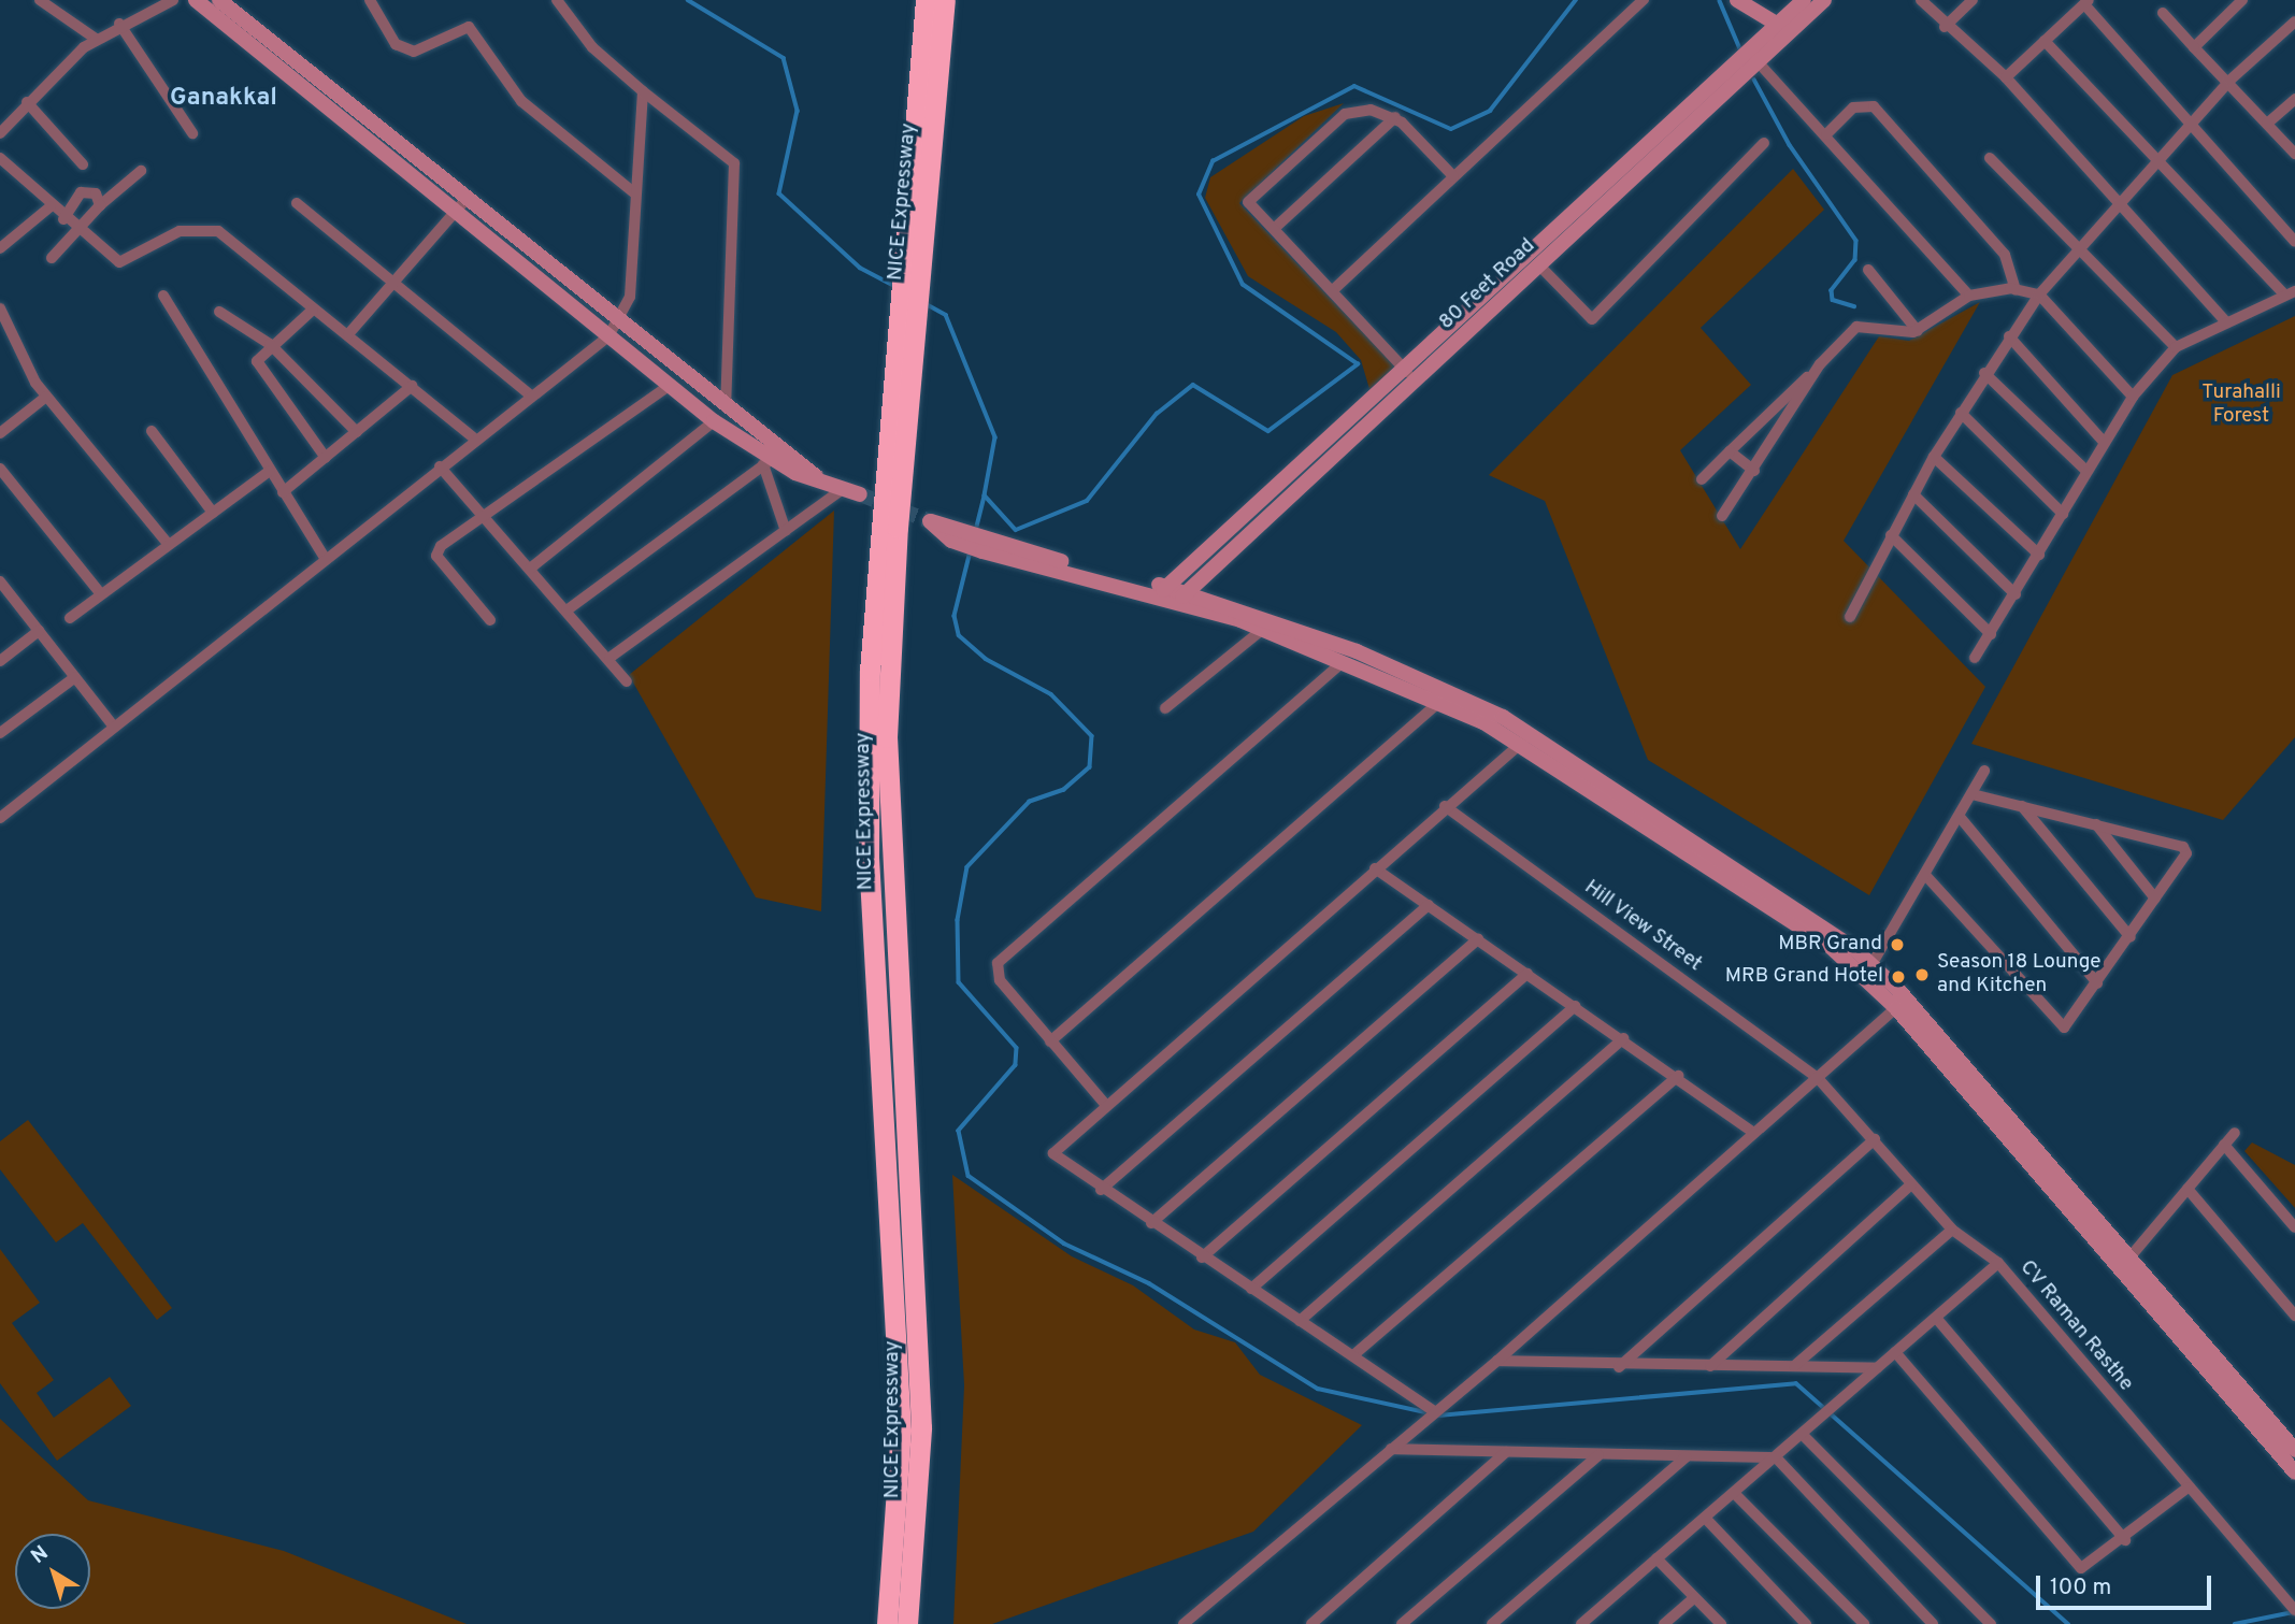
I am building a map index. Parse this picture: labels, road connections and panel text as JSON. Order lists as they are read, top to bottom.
{
  "streets": {
    "highway": ["NICE Expressway"],
    "main road": ["80 Feet Road"],
    "street": ["Hill View Street", "CV Raman Rasthe"]
  },
  "crossings": [
    ["Hill View Street", "CV Raman Rasthe"]
  ],
  "districts": ["Ganakkal"],
  "parks": ["Turahalli Forest"],
  "places": ["MBR Grand", "Season 18 Lounge and Kitchen", "MRB Grand Hotel"],
  "scale_bar": "100 m",
  "north": "top left"
}
